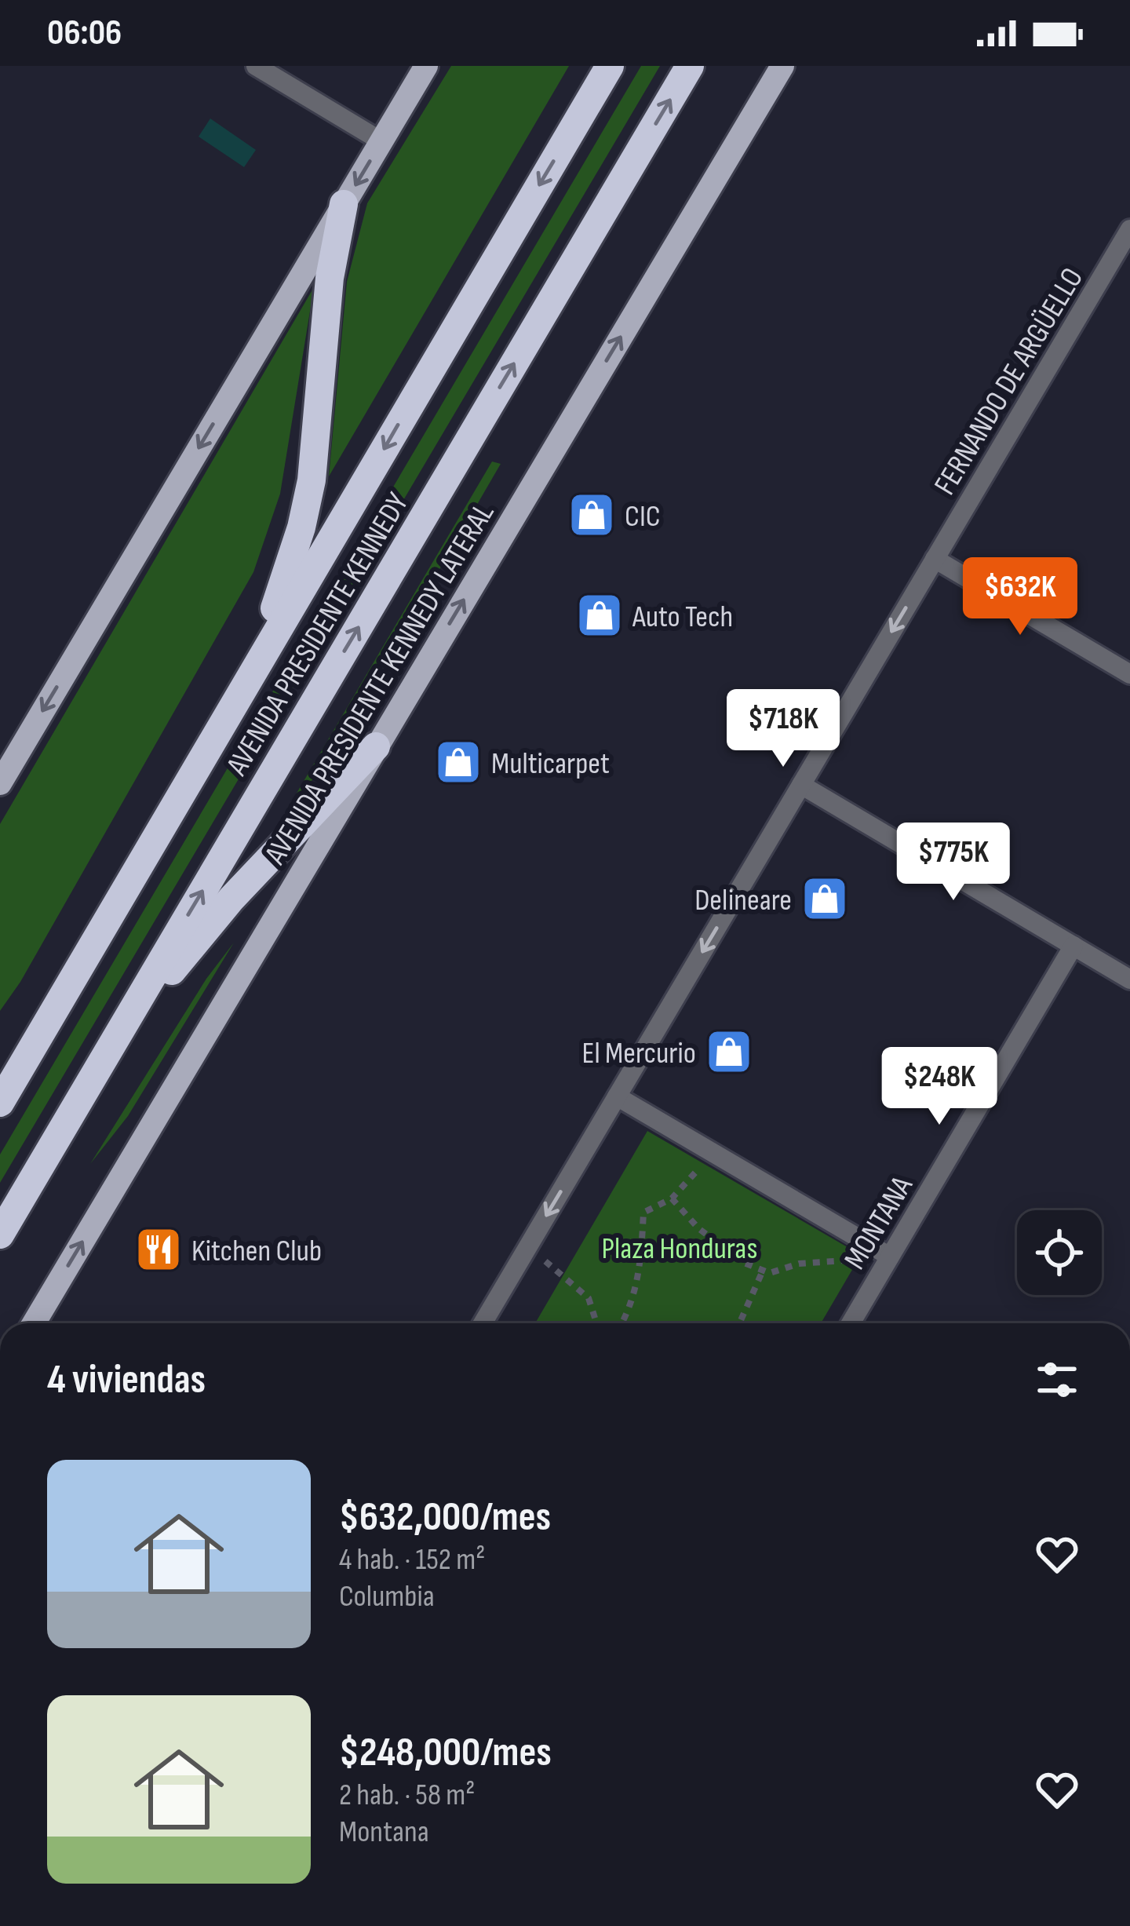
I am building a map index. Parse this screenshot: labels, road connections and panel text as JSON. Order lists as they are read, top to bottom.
{
  "streets": {
    "highway": ["AVENIDA PRESIDENTE KENNEDY"],
    "main road": ["AVENIDA PRESIDENTE KENNEDY LATERAL"],
    "street": ["FERNANDO DE ARGÜELLO", "MONTANA"]
  },
  "one_way": ["FERNANDO DE ARGÜELLO", "AVENIDA PRESIDENTE KENNEDY LATERAL"],
  "parks": ["Plaza Honduras"],
  "places": {
    "shop": [
      "CIC",
      "Auto Tech",
      "Multicarpet",
      "Delineare",
      "El Mercurio"
    ],
    "restaurant": ["Kitchen Club"]
  },
  "page": {
    "status": "06:06",
    "price": [
      "$632K",
      "$718K",
      "$775K",
      "$248K"
    ],
    "heading": "4 viviendas",
    "list": [
      {
        "name": "$632,000/mes",
        "note": "4 hab. · 152 m² · Columbia"
      },
      {
        "name": "$248,000/mes",
        "note": "2 hab. · 58 m² · Montana"
      }
    ]
  }
}
